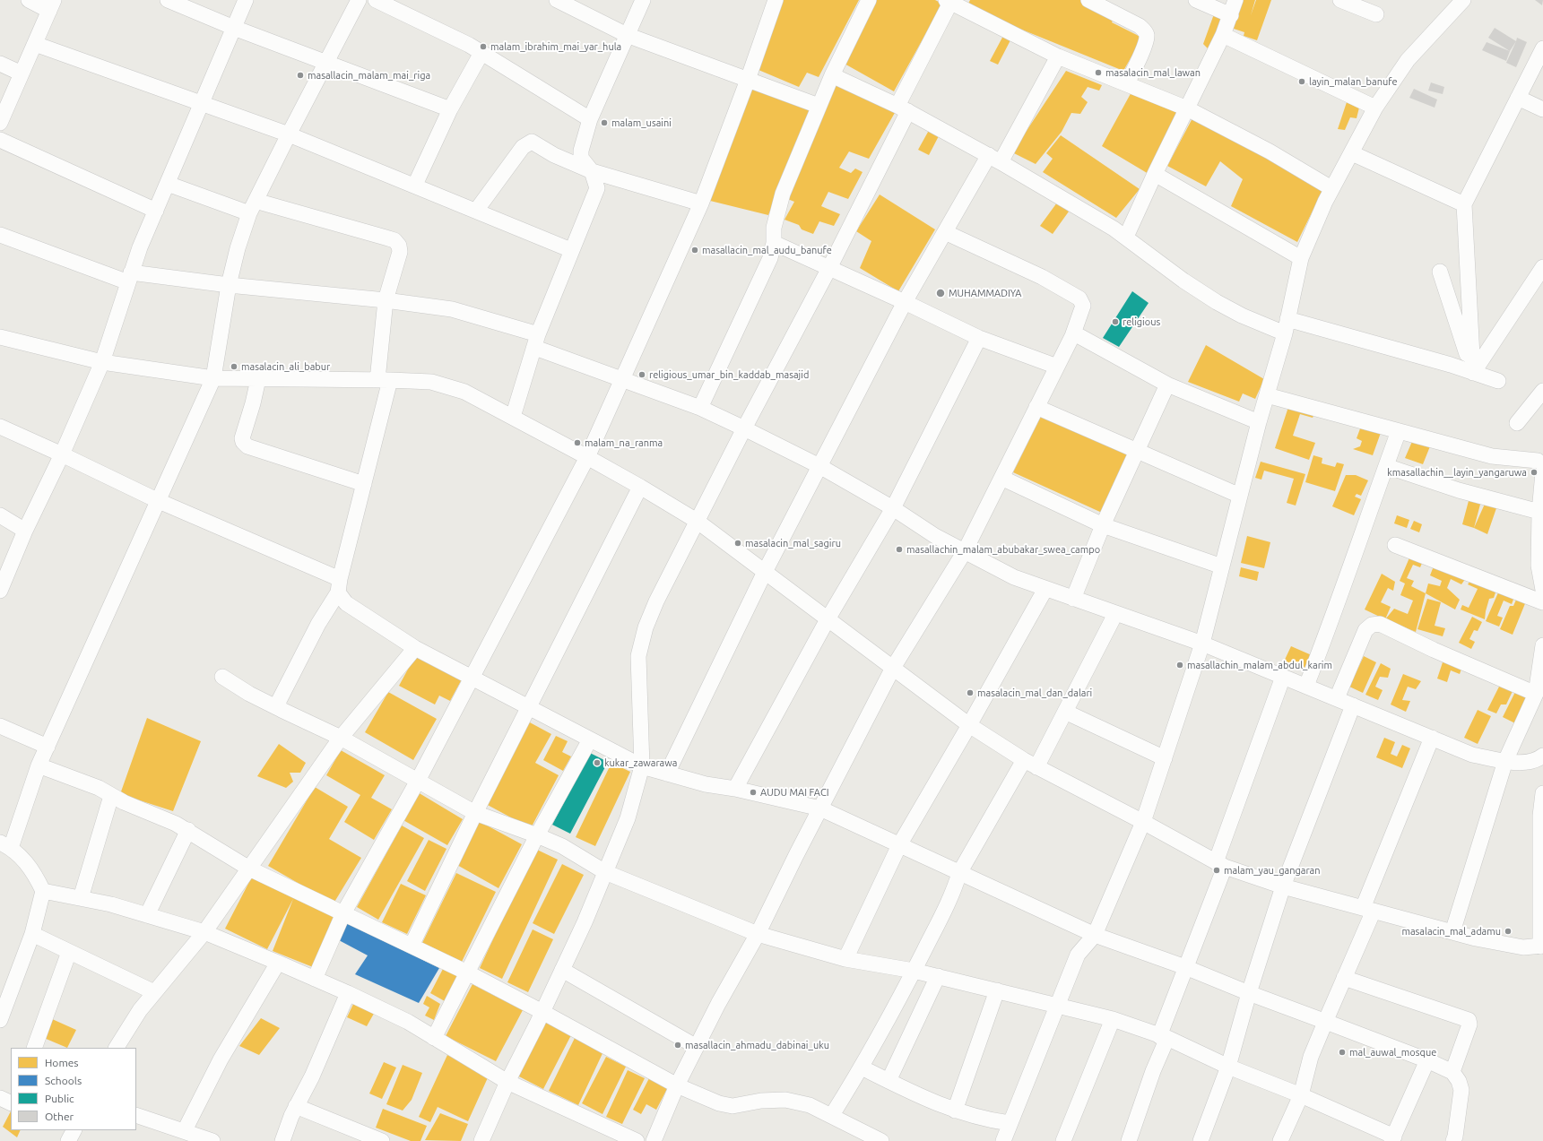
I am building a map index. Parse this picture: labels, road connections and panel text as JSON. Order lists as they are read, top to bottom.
{
  "places": [
    "malam_ibrahim_mai_yar_hula",
    "masalacin_mal_lawan",
    "masallacin_malam_mai_riga",
    "layin_malan_banufe",
    "malam_usaini",
    "masallacin_mal_audu_banufe",
    "MUHAMMADIYA",
    "religious",
    "masalacin_ali_babur",
    "religious_umar_bin_kaddab_masajid",
    "malam_na_ranma",
    "kmasallachin__layin_yangaruwa",
    "masalacin_mal_sagiru",
    "masallachin_malam_abubakar_swea_campo",
    "masallachin_malam_abdul_karim",
    "masalacin_mal_dan_dalari",
    "kukar_zawarawa",
    "AUDU MAI FACI",
    "malam_yau_gangaran",
    "masalacin_mal_adamu",
    "masallacin_ahmadu_dabinai_uku",
    "mal_auwal_mosque"
  ],
  "legend": [
    "Homes",
    "Schools",
    "Public",
    "Other"
  ]
}
